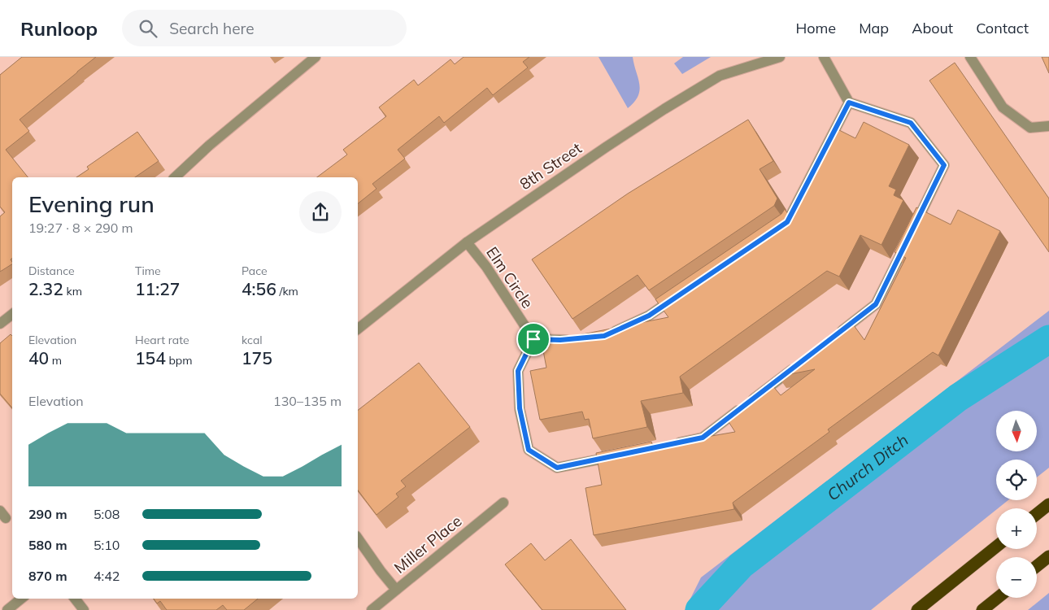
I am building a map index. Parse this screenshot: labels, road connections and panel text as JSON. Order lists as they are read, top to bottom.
{
  "streets": {
    "street": ["8th Street", "Elm Circle", "Miller Place"]
  },
  "crossings": [
    ["8th Street", "Elm Circle"]
  ],
  "water": ["Church Ditch"],
  "north": "bottom",
  "page": {
    "header": "Runloop",
    "search": "Search here",
    "nav": [
      "Home",
      "Map",
      "About",
      "Contact"
    ],
    "heading": ["Evening run", "19:27 · 8 × 290 m"],
    "stats": [
      ["Distance", "2.32 km"],
      ["Time", "11:27"],
      ["Pace", "4:56 /km"],
      ["Elevation", "40 m"],
      ["Heart rate", "154 bpm"],
      ["kcal", "175"]
    ],
    "chart": ["Elevation", "130–135 m"],
    "map_buttons": ["+", "−"],
    "list": [
      {
        "name": "290 m",
        "note": "5:08"
      },
      {
        "name": "580 m",
        "note": "5:10"
      },
      {
        "name": "870 m",
        "note": "4:42"
      }
    ]
  }
}
